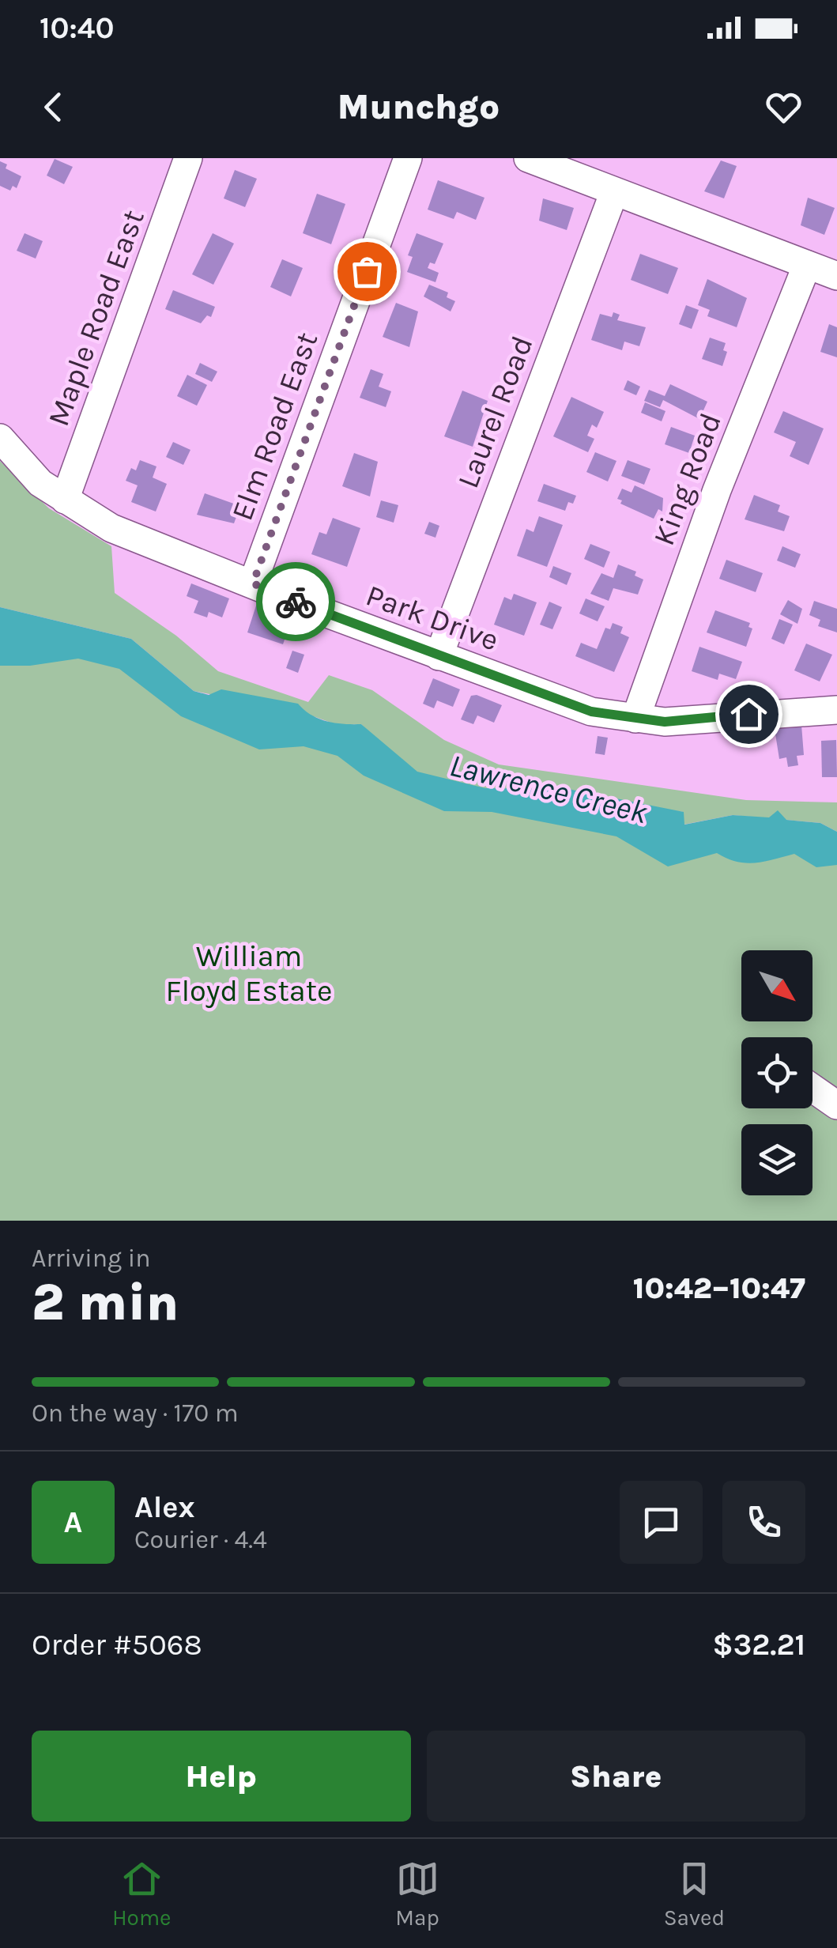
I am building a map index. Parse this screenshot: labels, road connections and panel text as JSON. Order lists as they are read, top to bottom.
{
  "streets": {
    "street": [
      "Maple Road East",
      "Laurel Road",
      "Elm Road East",
      "King Road",
      "Park Drive"
    ]
  },
  "crossings": [
    ["Maple Road East", "Park Drive"],
    ["Laurel Road", "Park Drive"],
    ["Elm Road East", "Park Drive"],
    ["King Road", "Park Drive"]
  ],
  "water": ["Lawrence Creek"],
  "parks": ["William Floyd Estate"],
  "north": "bottom right",
  "page": {
    "status": "10:40",
    "header": "Munchgo",
    "heading": ["2 min", "Arriving in", "10:42–10:47"],
    "panel": [
      "Alex",
      "Courier · 4.4",
      "Order #5068",
      "$32.21"
    ],
    "bar": "On the way · 170 m",
    "round": "A",
    "buttons": ["Help", "Share"],
    "tabs": ["Home", "Map", "Saved"]
  }
}
